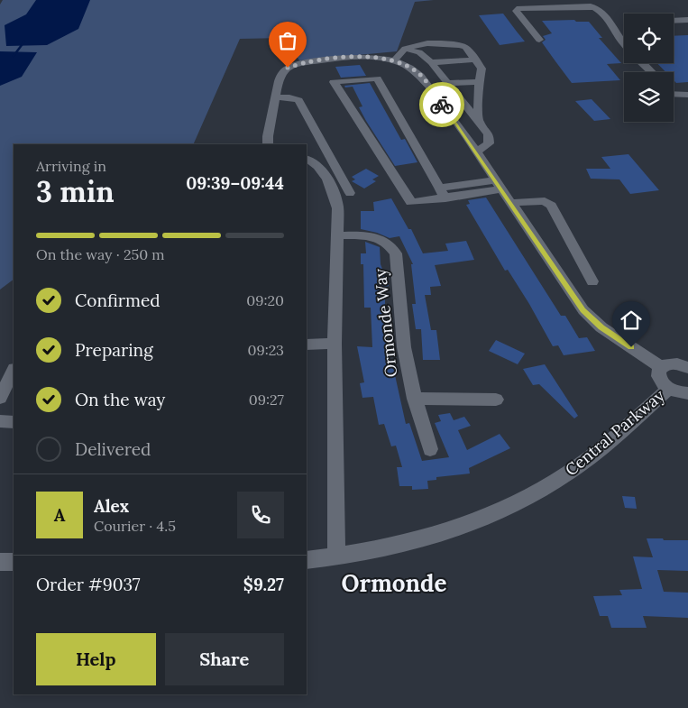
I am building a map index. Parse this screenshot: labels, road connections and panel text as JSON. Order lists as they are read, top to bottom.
{
  "streets": {
    "street": ["Ormonde Way", "Central Parkway"]
  },
  "districts": ["Ormonde"],
  "page": {
    "heading": ["3 min", "Arriving in", "09:39–09:44"],
    "panel": [
      "Alex",
      "Courier · 4.5",
      "Order #9037",
      "$9.27"
    ],
    "bar": "On the way · 250 m",
    "list": [
      ["Confirmed", "09:20"],
      ["Preparing", "09:23"],
      ["On the way", "09:27"],
      "Delivered"
    ],
    "round": "A",
    "buttons": ["Help", "Share"]
  }
}
